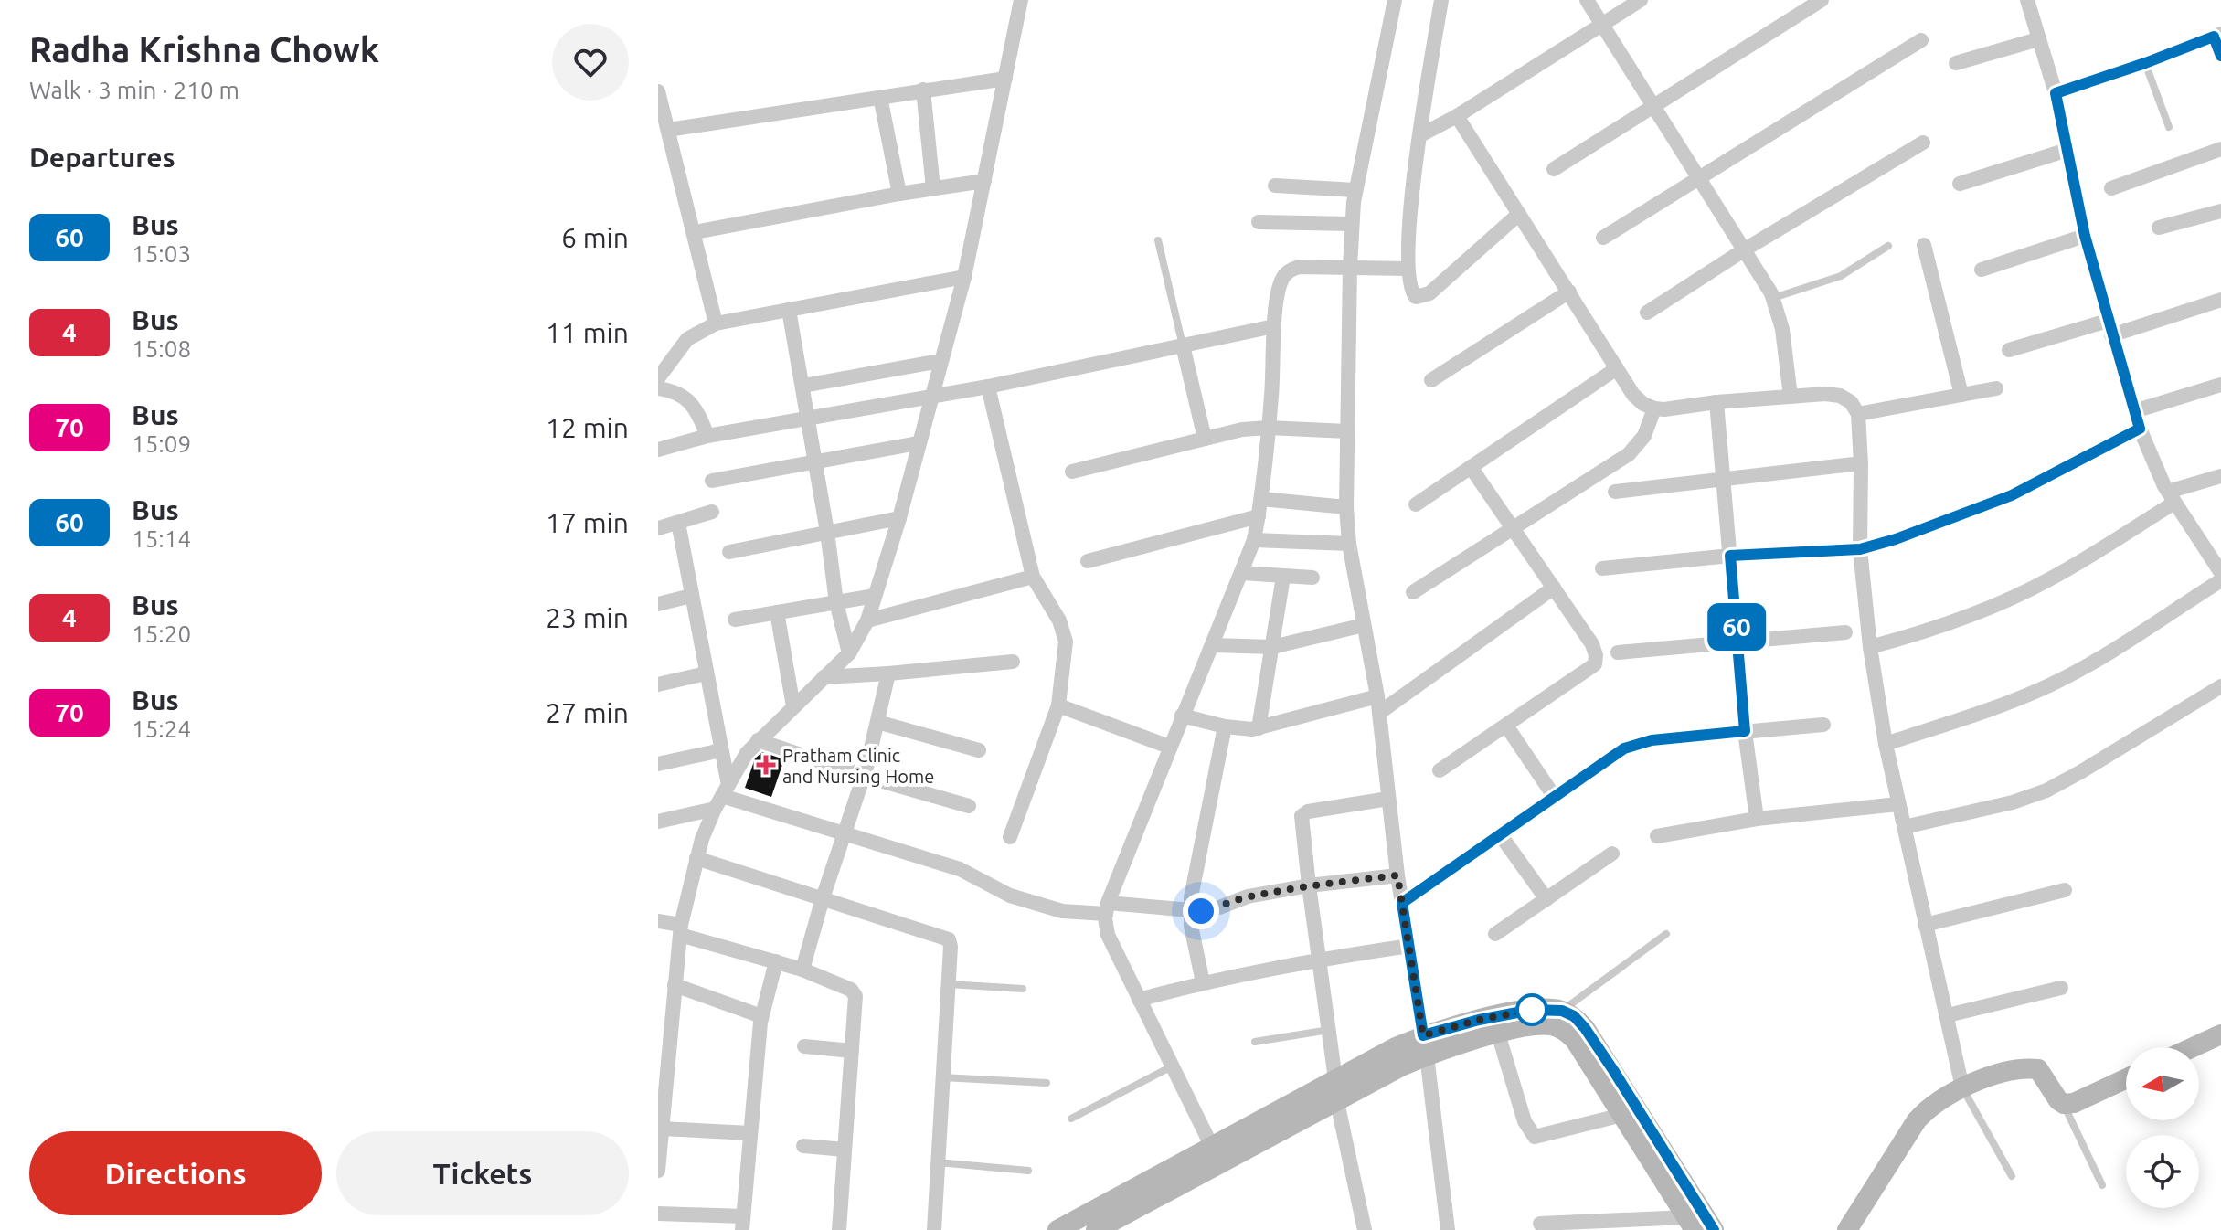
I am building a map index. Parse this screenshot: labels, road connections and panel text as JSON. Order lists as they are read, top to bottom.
{
  "places": {
    "health": ["Pratham Clinic and Nursing Home"]
  },
  "lines": ["bus line 60"],
  "north": "left",
  "page": {
    "heading": [
      ["Radha Krishna Chowk", "Walk · 3 min · 210 m"],
      "Departures"
    ],
    "on_map": "60",
    "list": [
      {
        "mark": "60",
        "name": "Bus",
        "note": "15:03",
        "value": "6 min"
      },
      {
        "mark": "4",
        "name": "Bus",
        "note": "15:08",
        "value": "11 min"
      },
      {
        "mark": "70",
        "name": "Bus",
        "note": "15:09",
        "value": "12 min"
      },
      {
        "mark": "60",
        "name": "Bus",
        "note": "15:14",
        "value": "17 min"
      },
      {
        "mark": "4",
        "name": "Bus",
        "note": "15:20",
        "value": "23 min"
      },
      {
        "mark": "70",
        "name": "Bus",
        "note": "15:24",
        "value": "27 min"
      }
    ],
    "buttons": ["Directions", "Tickets"]
  }
}
